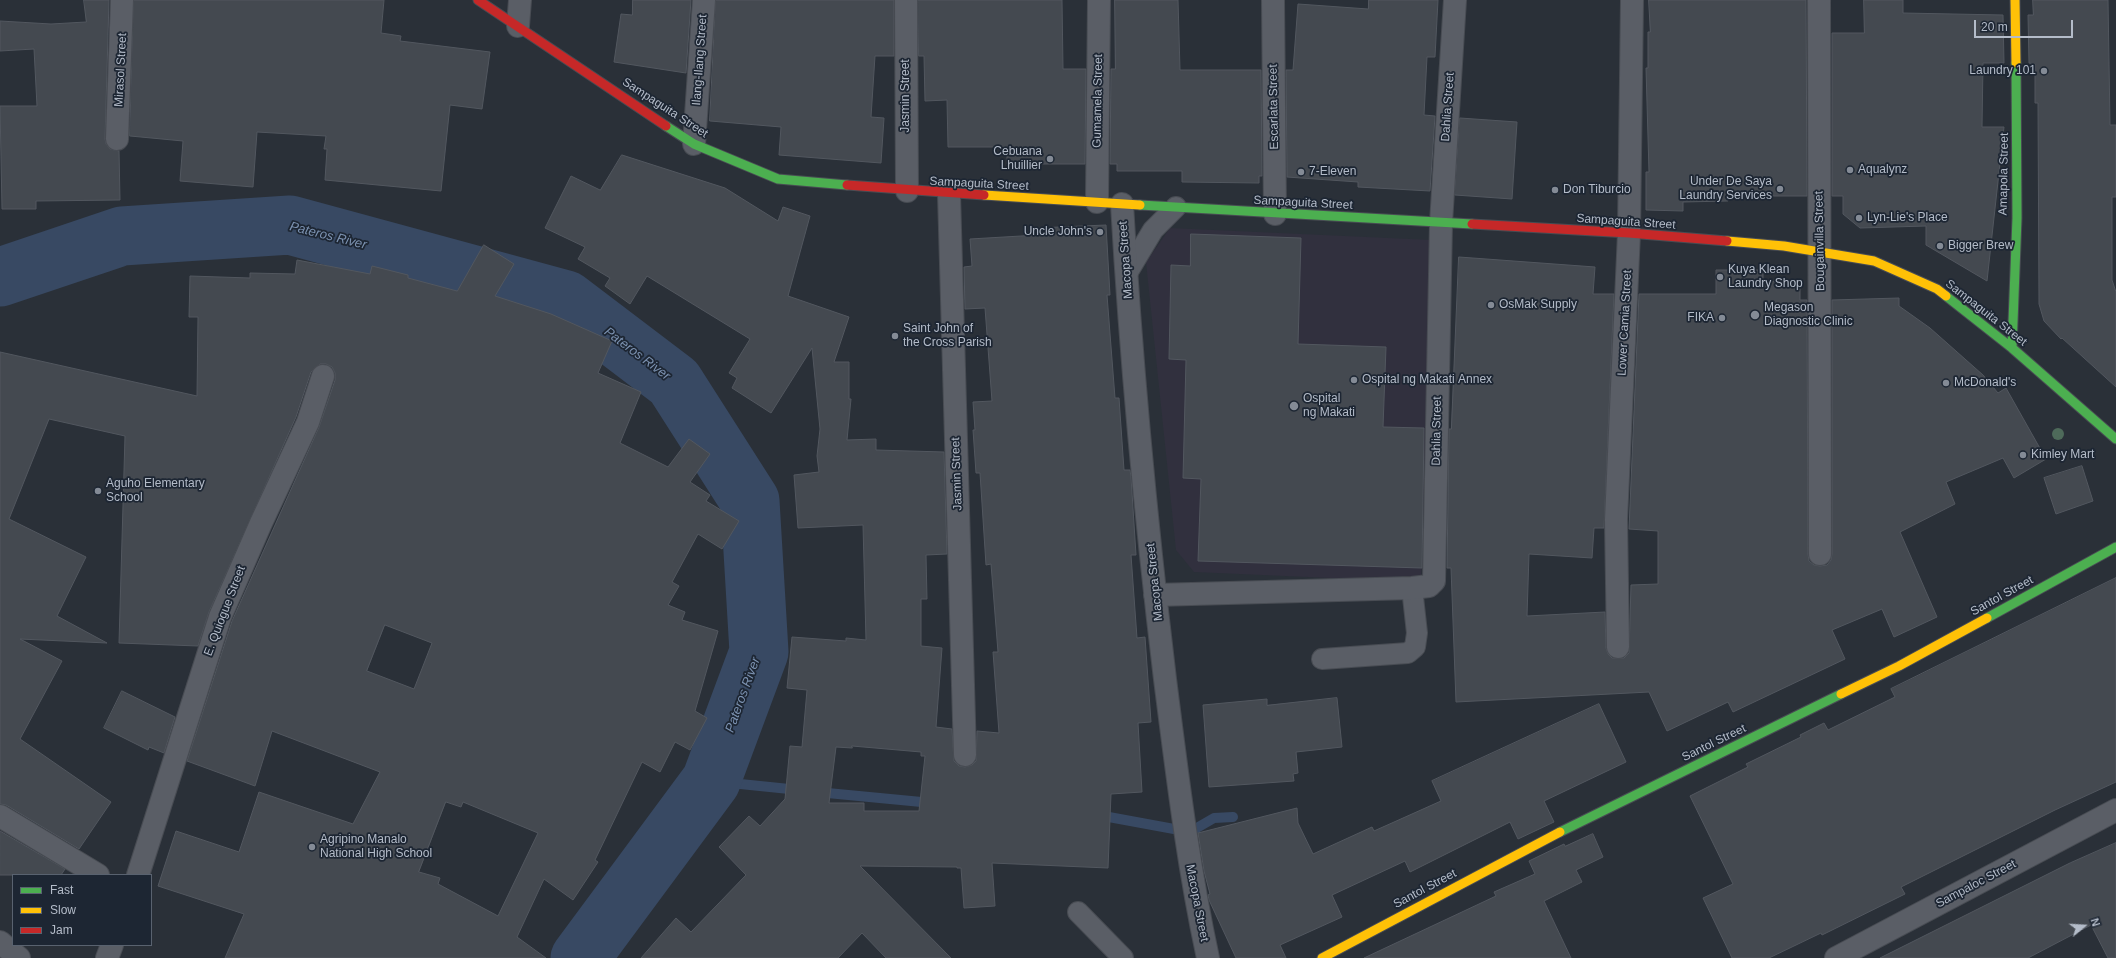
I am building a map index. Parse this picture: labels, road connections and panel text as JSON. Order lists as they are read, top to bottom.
{
  "streets": {
    "street": [
      "Ilang-Ilang Street",
      "Mirasol Street",
      "Jasmin Street",
      "Gumamela Street",
      "Escarlata Street",
      "Dahlia Street",
      "Sampaguita Street",
      "Amapola Street",
      "Bougainvilla Street",
      "Macopa Street",
      "Lower Camia Street",
      "Santol Street",
      "E. Quiogue Street",
      "Sampaloc Street"
    ]
  },
  "crossings": [
    ["Ilang-Ilang Street", "Sampaguita Street"],
    ["Jasmin Street", "Sampaguita Street"],
    ["Gumamela Street", "Sampaguita Street"],
    ["Escarlata Street", "Sampaguita Street"],
    ["Dahlia Street", "Sampaguita Street"],
    ["Dahlia Street", "Macopa Street"],
    ["Sampaguita Street", "Amapola Street"],
    ["Sampaguita Street", "Bougainvilla Street"],
    ["Sampaguita Street", "Macopa Street"],
    ["Sampaguita Street", "Lower Camia Street"]
  ],
  "water": ["Pateros River"],
  "places": [
    "Laundry 101",
    "Cebuana Lhuillier",
    "Aqualynz",
    "7-Eleven",
    "Under De Saya Laundry Services",
    "Don Tiburcio",
    "Lyn-Lie's Place",
    "Uncle John's",
    "Bigger Brew",
    "Kuya Klean Laundry Shop",
    "OsMak Supply",
    "Megason Diagnostic Clinic",
    "FIKA",
    "Saint John of the Cross Parish",
    "Ospital ng Makati Annex",
    "McDonald's",
    "Ospital ng Makati",
    "Kimley Mart",
    "Aguho Elementary School",
    "Agripino Manalo National High School"
  ],
  "legend": ["Fast", "Slow", "Jam"],
  "scale_bar": "20 m",
  "north": "right"
}
